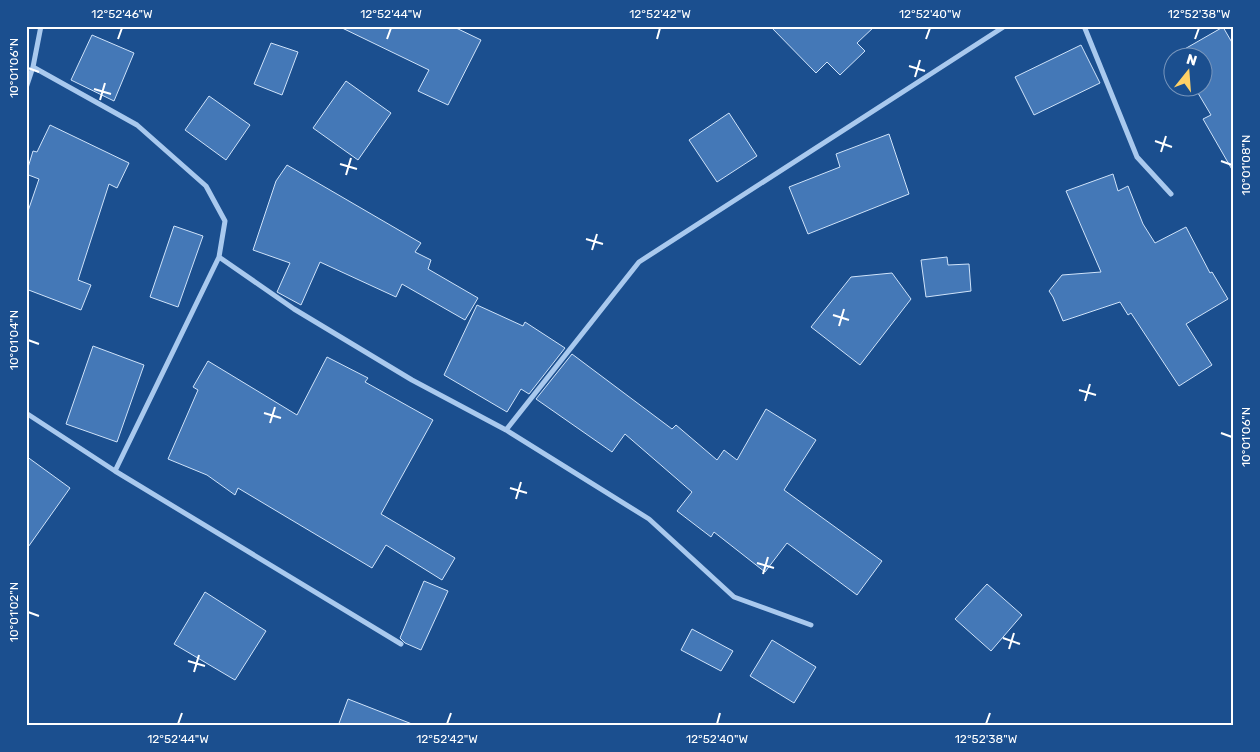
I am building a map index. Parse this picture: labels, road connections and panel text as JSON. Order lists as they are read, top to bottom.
{
  "north": "top",
  "coordinates": [
    "12°52'46\"W",
    "12°52'44\"W",
    "12°52'42\"W",
    "12°52'40\"W",
    "12°52'38\"W",
    "10°01'06\"N",
    "10°01'08\"N",
    "10°01'04\"N",
    "10°01'02\"N"
  ]
}
